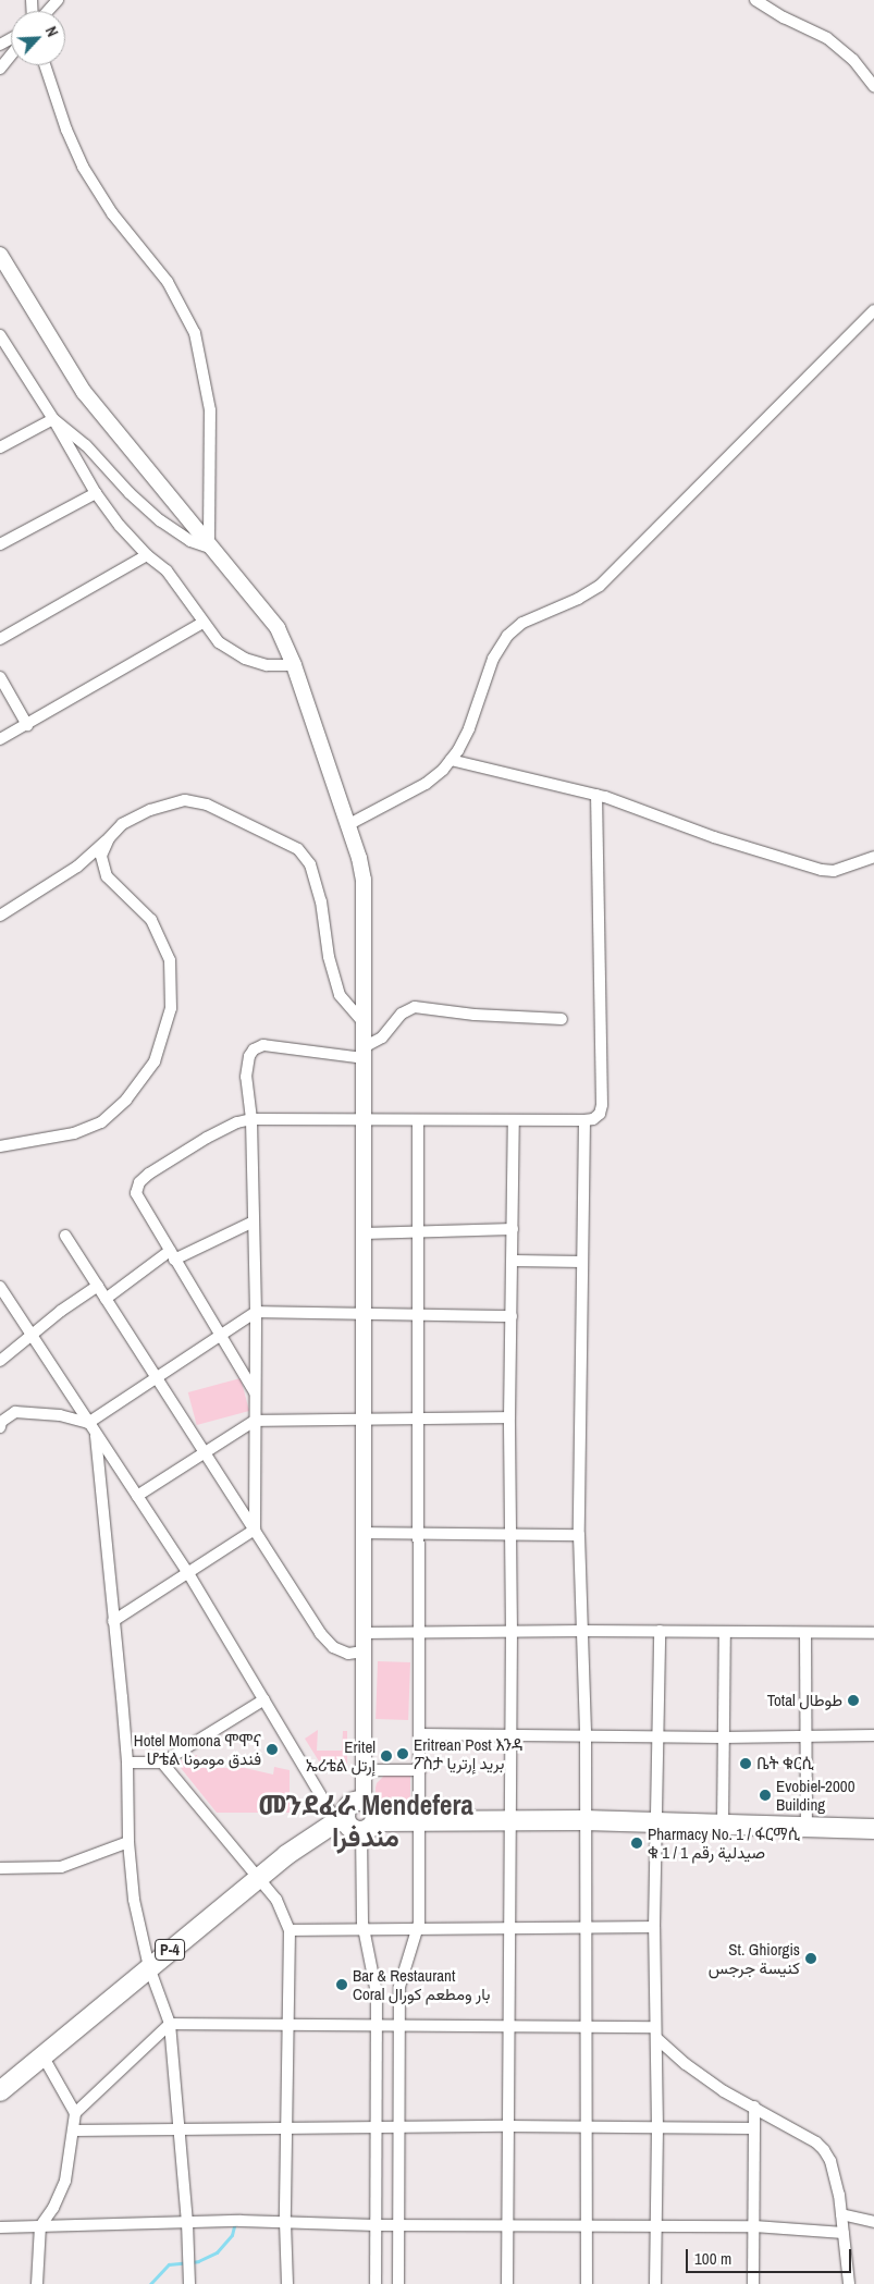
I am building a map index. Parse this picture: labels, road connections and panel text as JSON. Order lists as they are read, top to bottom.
{
  "streets": {
    "highway": ["P-4"]
  },
  "districts": ["መንደፈራ Mendefera مندفرا"],
  "places": [
    "Total طوطال",
    "Hotel Momona ሞሞና ሆቴል فندق مومونا",
    "Eritrean Post እንዳ ፖስታ بريد إرتريا",
    "Eritel ኤሪቴል إرتل",
    "ቤት ቁርሲ",
    "Evobiel-2000 Building",
    "Pharmacy No. 1 / ፋርማሲ ቁ 1 / صيدلية رقم 1",
    "St. Ghiorgis كنيسة جرجس",
    "Bar & Restaurant Coral بار ومطعم كورال"
  ],
  "scale_bar": "100 m",
  "north": "top right"
}
